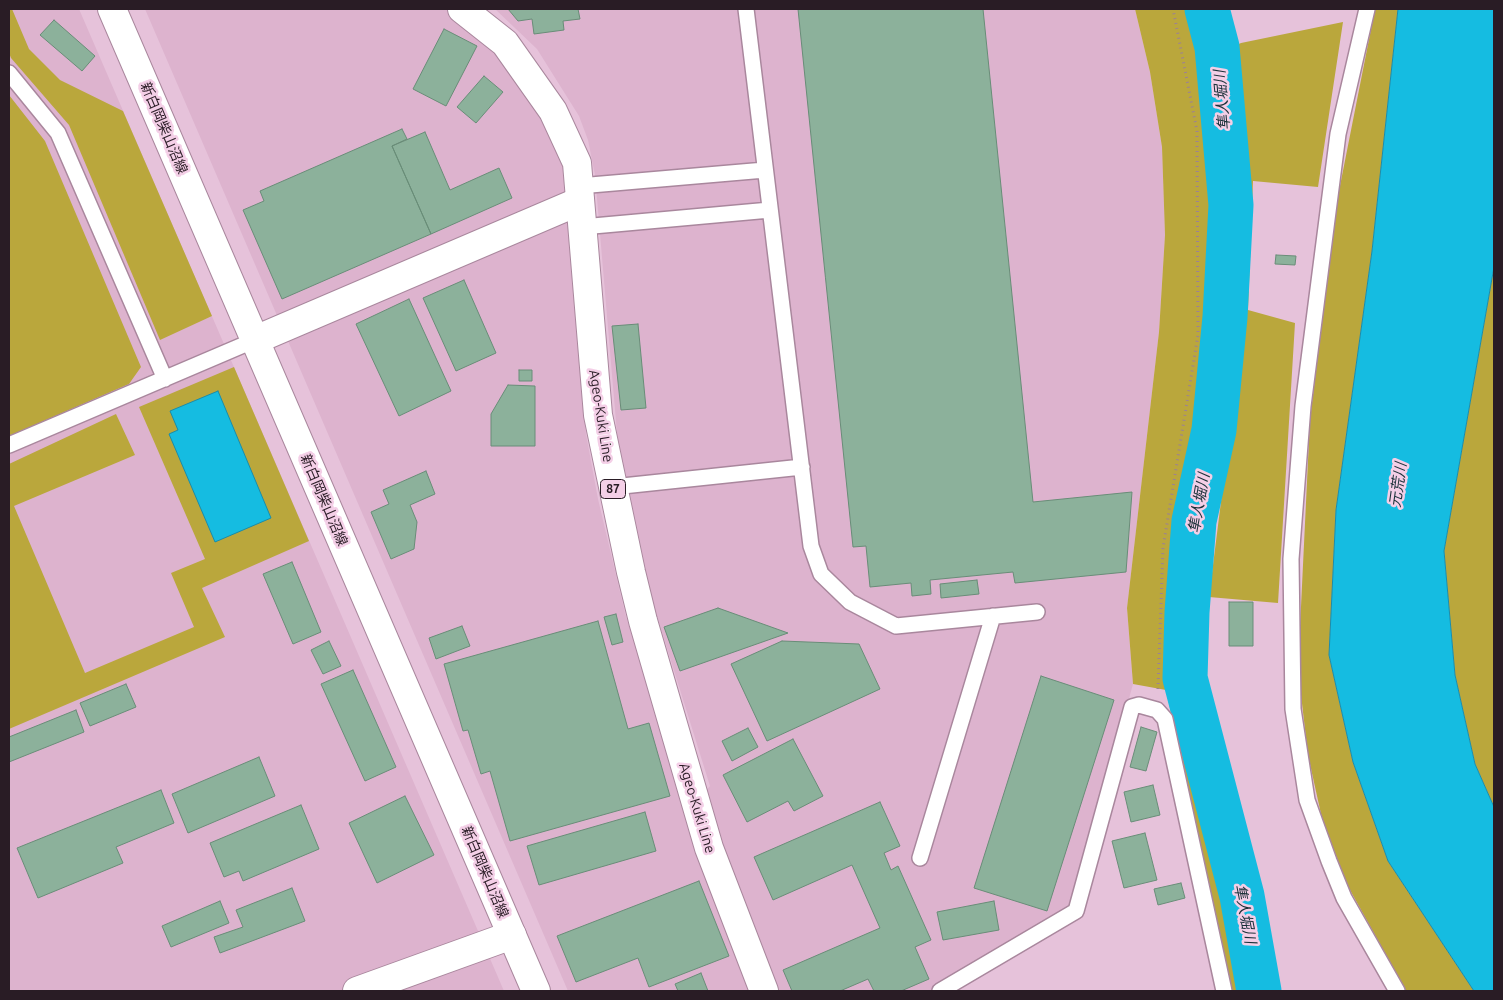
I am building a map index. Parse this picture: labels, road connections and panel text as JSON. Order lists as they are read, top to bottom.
{
  "streets": {
    "street": ["新白岡柴山沼線", "Ageo-Kuki Line", "87"]
  },
  "water": ["隼人堀川", "元荒川"]
}
